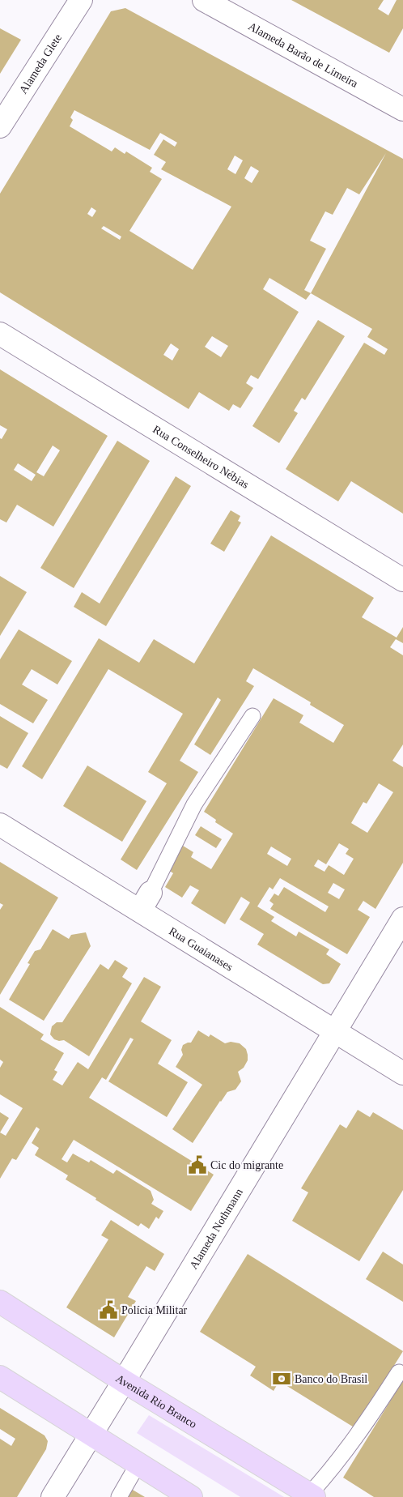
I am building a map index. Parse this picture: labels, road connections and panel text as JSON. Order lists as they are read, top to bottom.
{
  "streets": {
    "main road": ["Avenida Rio Branco"],
    "street": [
      "Alameda Barão de Limeira",
      "Alameda Glete",
      "Rua Conselheiro Nébias",
      "Rua Guaianases",
      "Alameda Nothmann"
    ]
  },
  "crossings": [
    ["Rua Guaianases", "Alameda Nothmann"],
    ["Alameda Nothmann", "Avenida Rio Branco"]
  ],
  "places": {
    "public building": ["Cic do migrante", "Polícia Militar"],
    "bank": ["Banco do Brasil"]
  }
}
